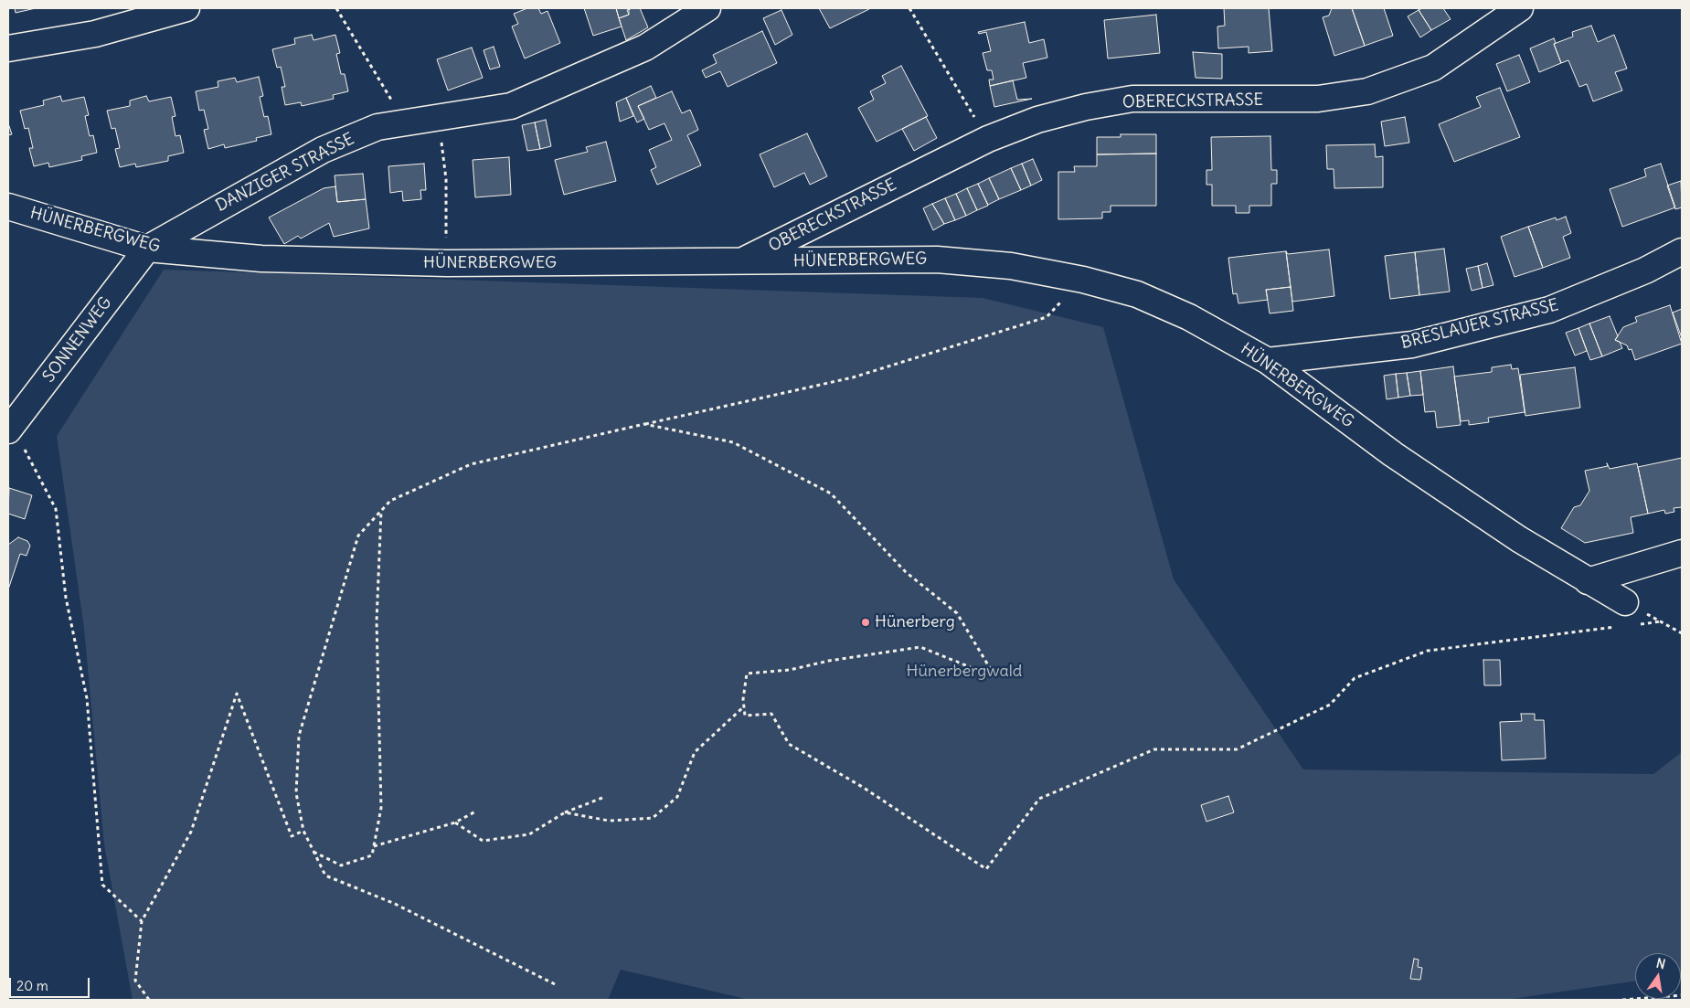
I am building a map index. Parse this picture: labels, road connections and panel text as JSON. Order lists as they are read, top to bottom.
{
  "streets": {
    "street": [
      "OBERECKSTRASSE",
      "DANZIGER STRASSE",
      "HÜNERBERGWEG",
      "BRESLAUER STRASSE",
      "SONNENWEG"
    ]
  },
  "crossings": [
    ["OBERECKSTRASSE", "HÜNERBERGWEG"],
    ["DANZIGER STRASSE", "HÜNERBERGWEG"],
    ["DANZIGER STRASSE", "SONNENWEG"],
    ["HÜNERBERGWEG", "BRESLAUER STRASSE"],
    ["HÜNERBERGWEG", "SONNENWEG"]
  ],
  "parks": ["Hünerbergwald"],
  "places": ["Hünerberg"],
  "scale_bar": "20 m",
  "north": "top"
}
